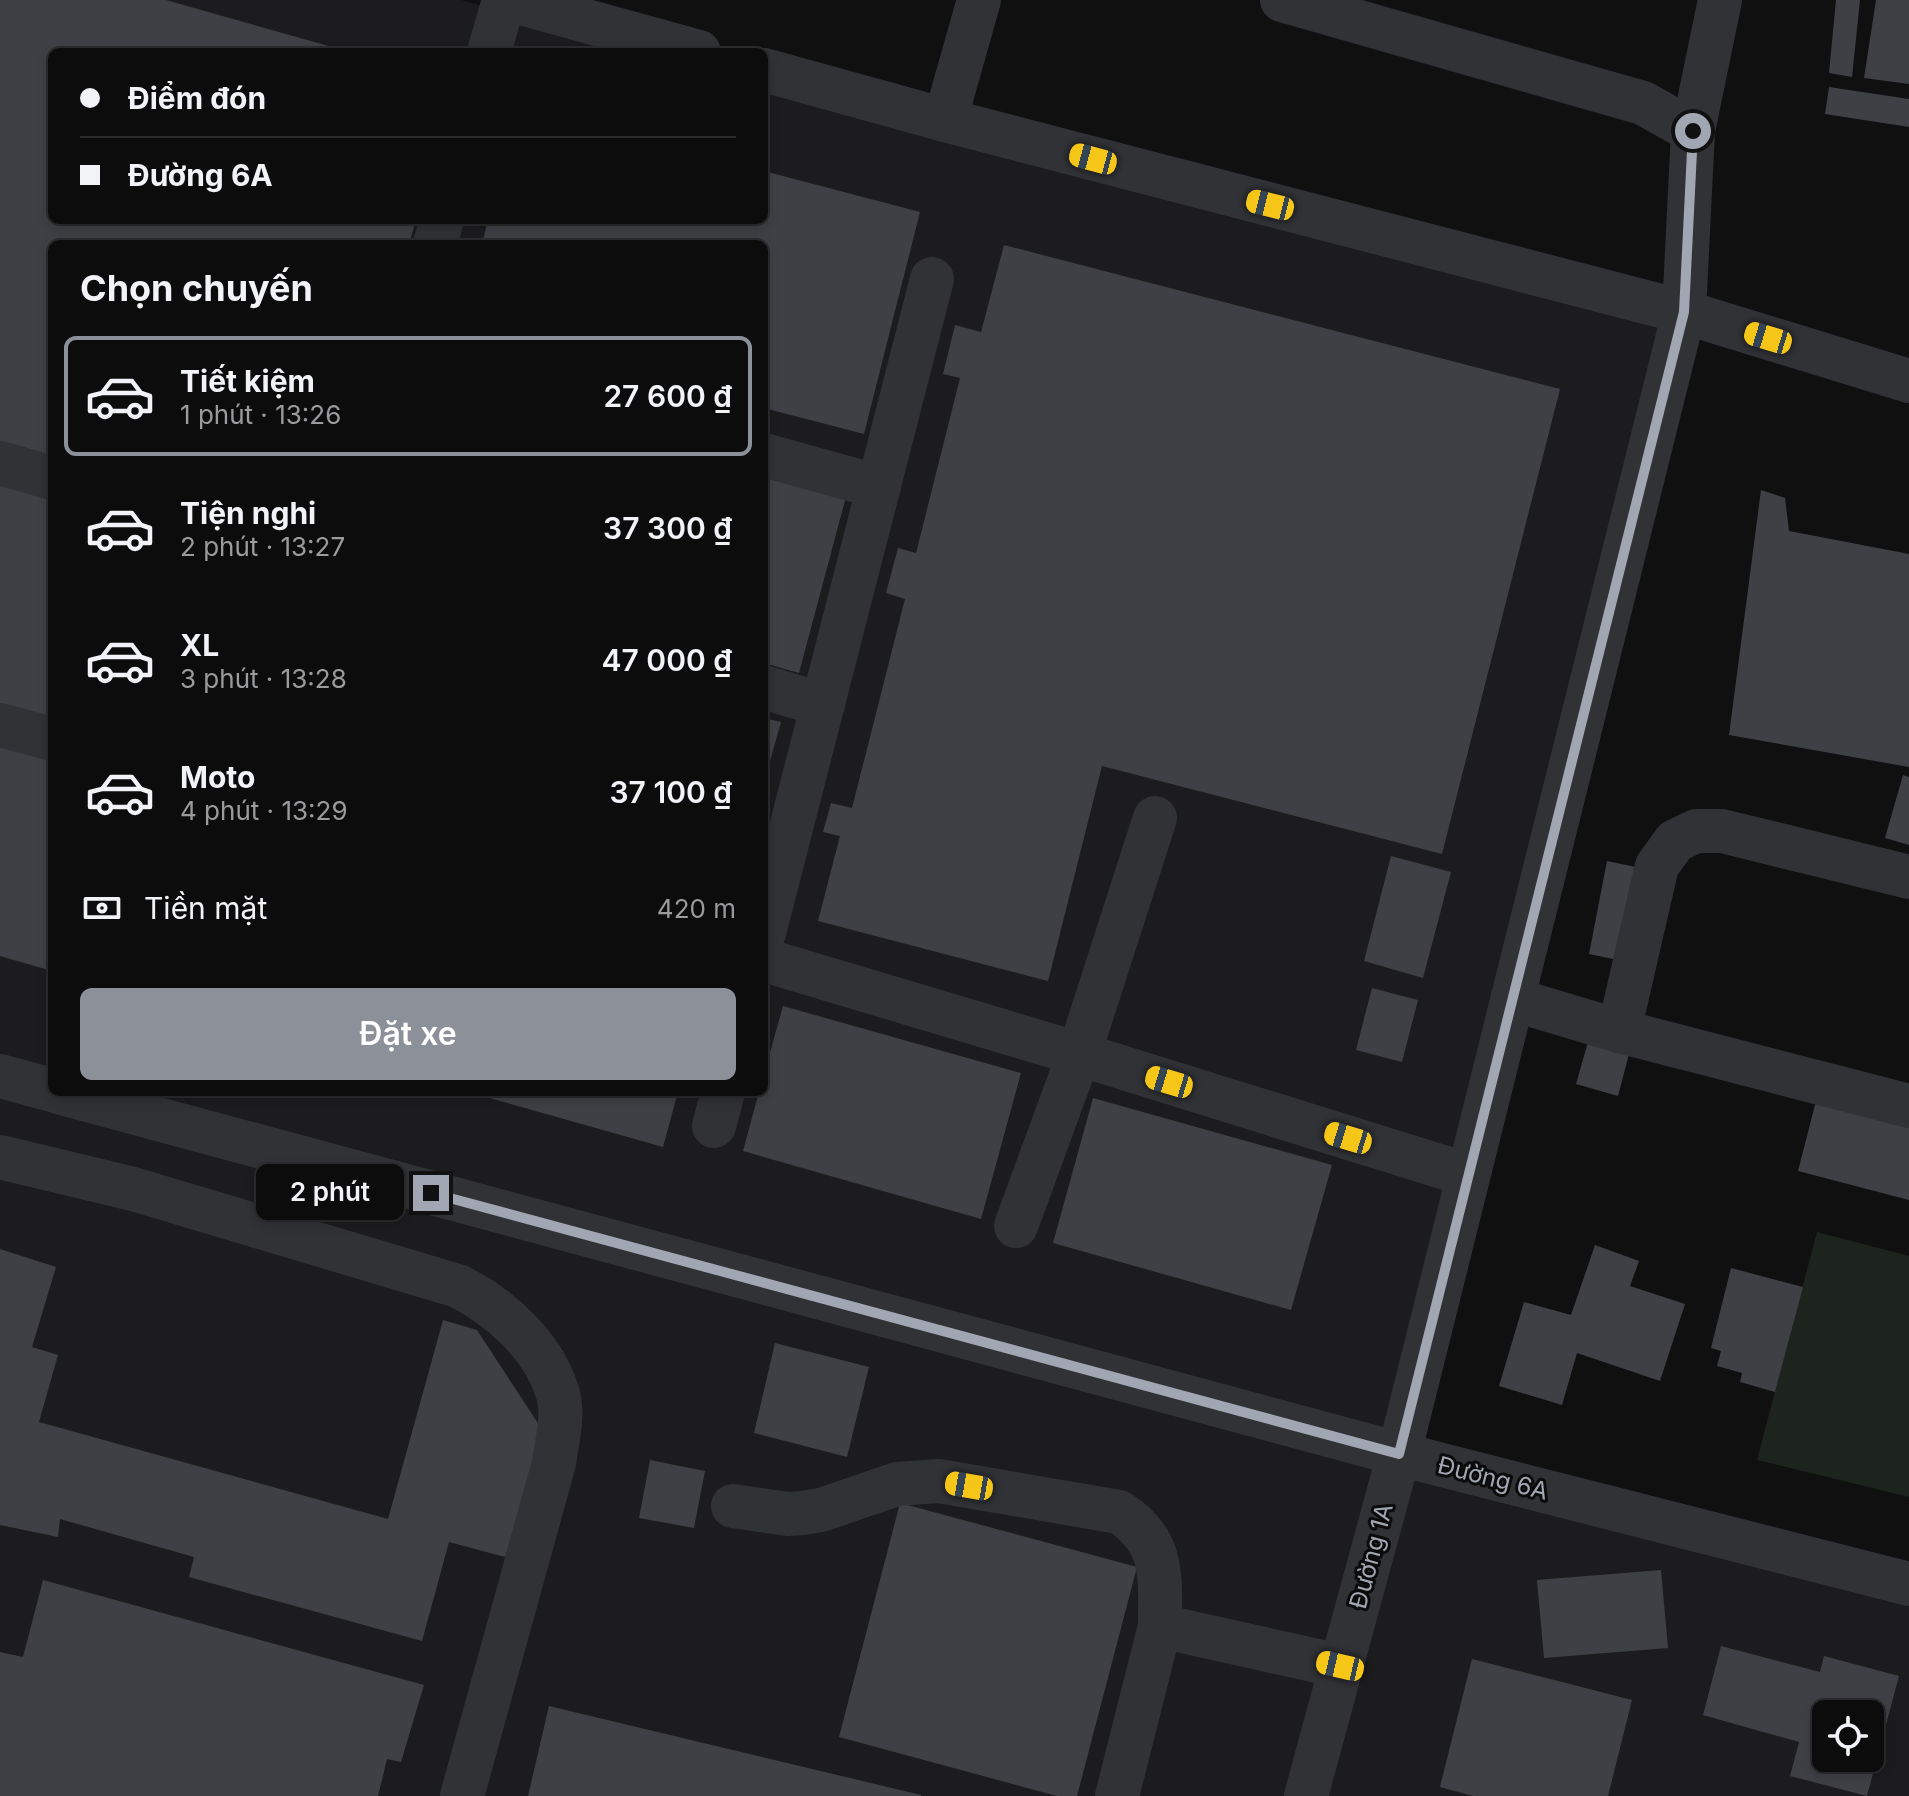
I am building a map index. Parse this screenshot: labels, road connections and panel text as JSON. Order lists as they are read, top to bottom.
{
  "streets": {
    "street": ["Đường 6A", "Đường 1A"]
  },
  "crossings": [
    ["Đường 6A", "Đường 1A"]
  ],
  "page": {
    "banner": ["Điểm đón", "Đường 6A"],
    "heading": "Chọn chuyến",
    "list": [
      {
        "name": "Tiết kiệm",
        "note": "1 phút · 13:26",
        "value": "27 600 ₫"
      },
      {
        "name": "Tiện nghi",
        "note": "2 phút · 13:27",
        "value": "37 300 ₫"
      },
      {
        "name": "XL",
        "note": "3 phút · 13:28",
        "value": "47 000 ₫"
      },
      {
        "name": "Moto",
        "note": "4 phút · 13:29",
        "value": "37 100 ₫"
      }
    ],
    "pay": ["Tiền mặt", "420 m"],
    "buttons": "Đặt xe",
    "bubble": "2 phút"
  }
}
